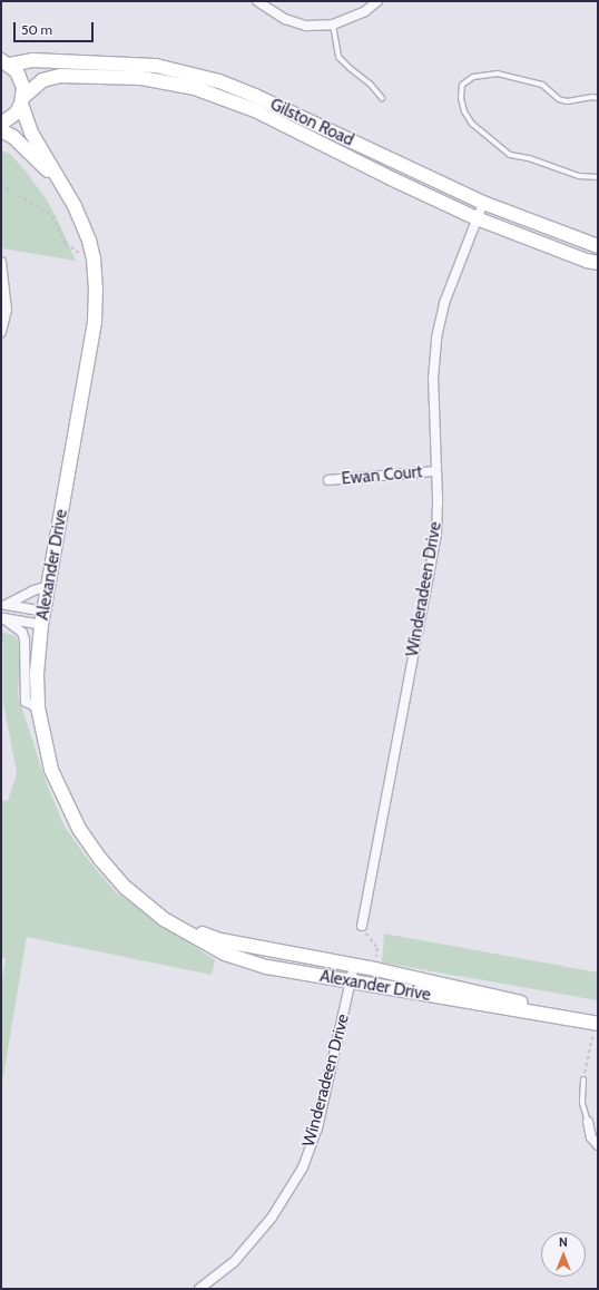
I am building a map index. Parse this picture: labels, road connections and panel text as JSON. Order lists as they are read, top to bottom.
{
  "streets": {
    "main road": ["Gilston Road", "Alexander Drive"],
    "street": ["Ewan Court", "Winderadeen Drive"]
  },
  "crossings": [
    ["Gilston Road", "Alexander Drive"],
    ["Gilston Road", "Winderadeen Drive"],
    ["Ewan Court", "Winderadeen Drive"],
    ["Alexander Drive", "Winderadeen Drive"]
  ],
  "scale_bar": "50 m",
  "north": "top"
}
